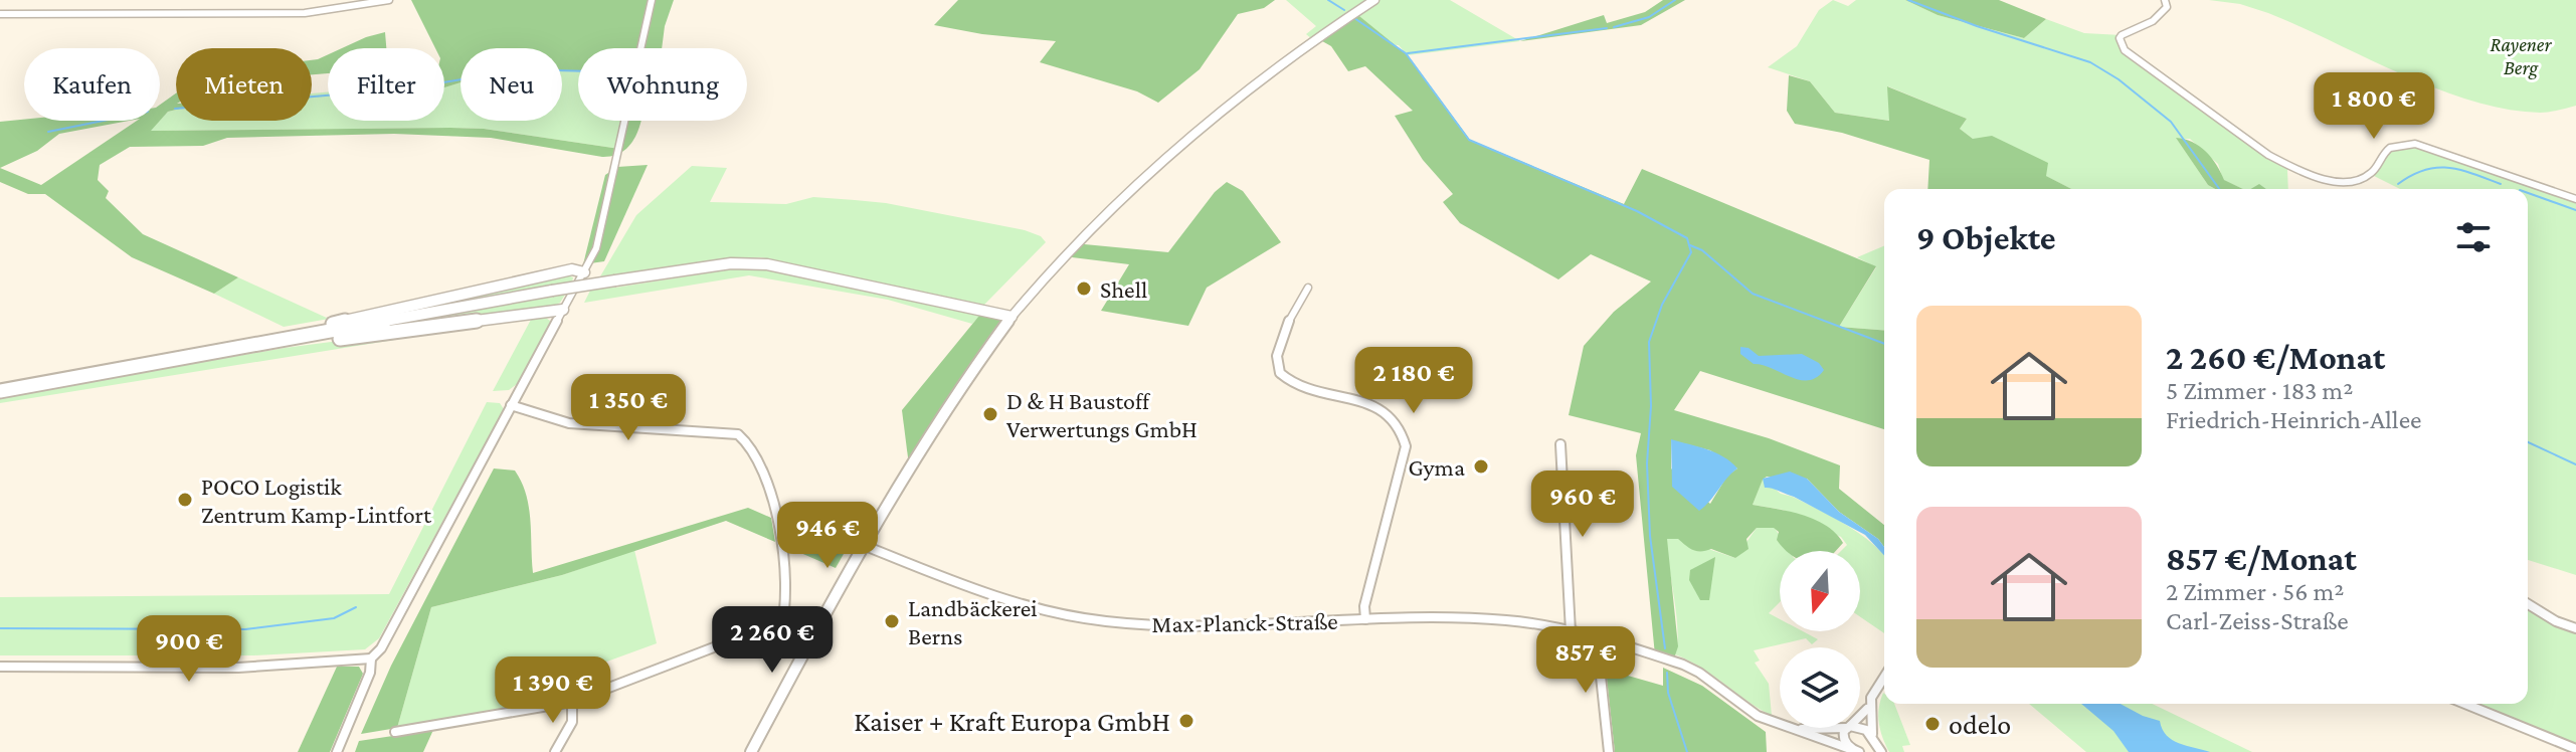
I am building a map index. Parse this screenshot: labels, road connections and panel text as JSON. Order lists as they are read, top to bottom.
{
  "streets": {
    "street": ["Max-Planck-Straße"]
  },
  "parks": ["Rayener Berg"],
  "places": [
    "Shell",
    "D & H Baustoff Verwertungs GmbH",
    "Gyma",
    "POCO Logistik Zentrum Kamp-Lintfort",
    "Landbäckerei Berns",
    "Kaiser + Kraft Europa GmbH",
    "odelo"
  ],
  "north": "bottom",
  "page": {
    "chip": [
      "Kaufen",
      "Mieten",
      "Filter",
      "Neu",
      "Wohnung"
    ],
    "price": [
      "1 800 €",
      "2 180 €",
      "1 350 €",
      "960 €",
      "946 €",
      "2 260 €",
      "900 €",
      "857 €",
      "1 390 €"
    ],
    "heading": "9 Objekte",
    "list": [
      {
        "name": "2 260 €/Monat",
        "note": "5 Zimmer · 183 m² · Friedrich-Heinrich-Allee"
      },
      {
        "name": "857 €/Monat",
        "note": "2 Zimmer · 56 m² · Carl-Zeiss-Straße"
      }
    ]
  }
}
